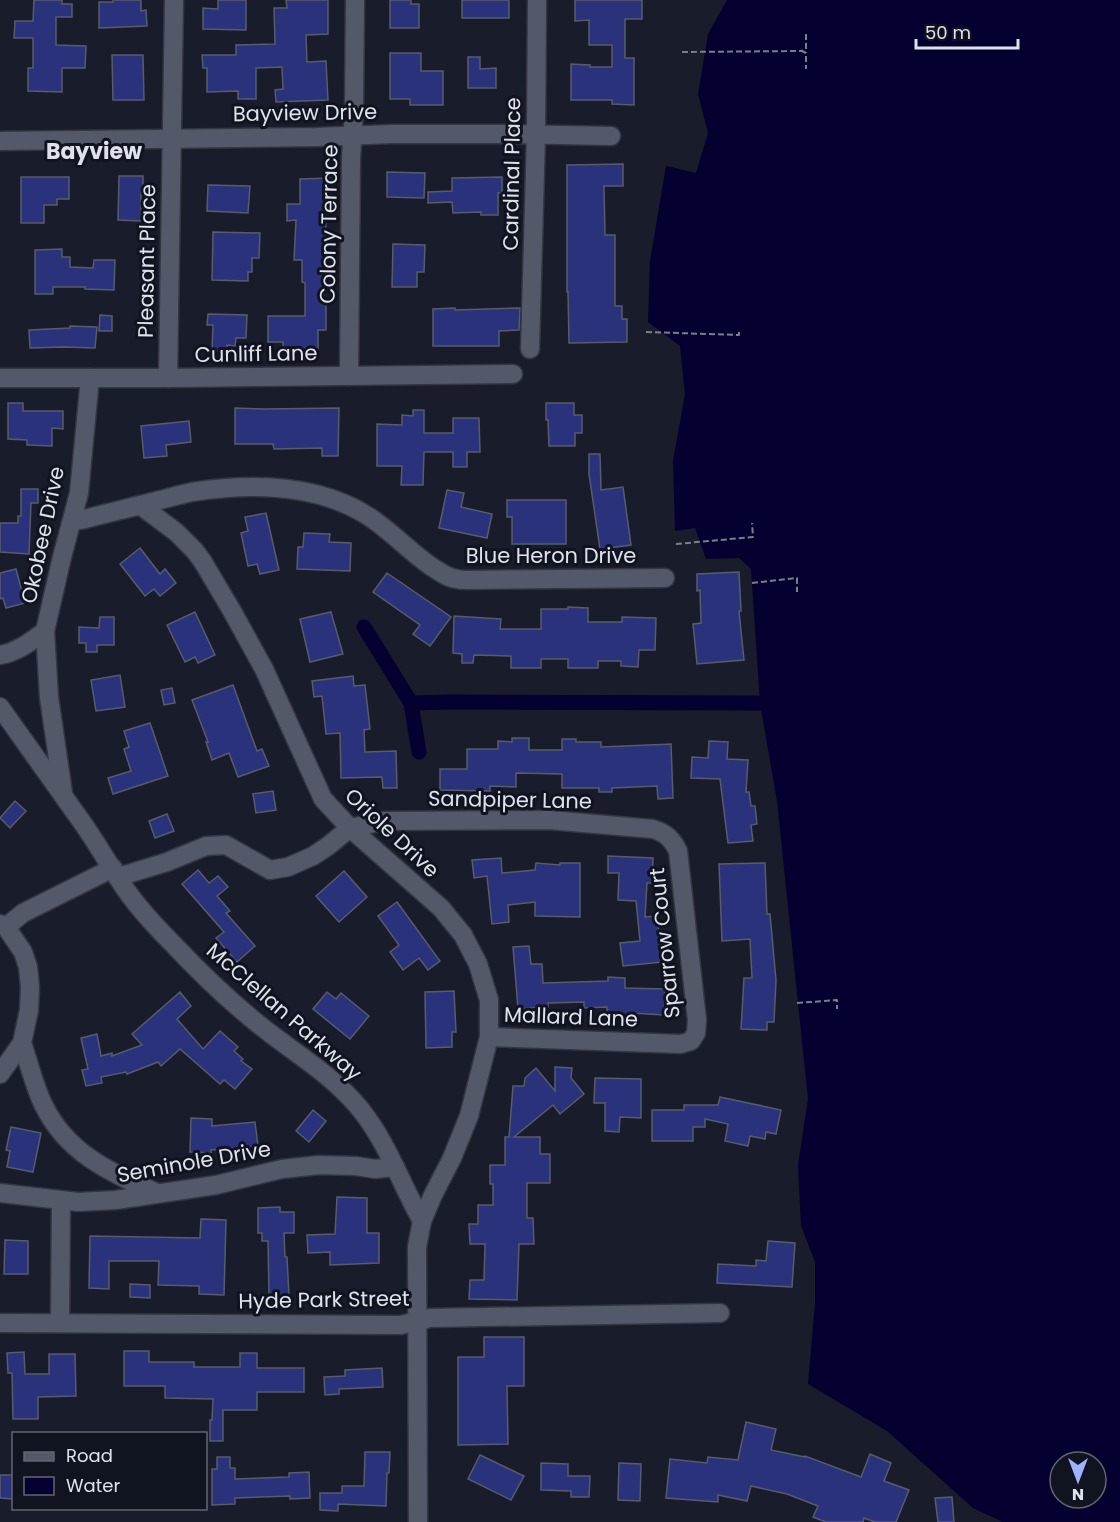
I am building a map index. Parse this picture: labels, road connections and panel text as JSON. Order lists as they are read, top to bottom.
{
  "streets": {
    "street": [
      "Bayview Drive",
      "Cardinal Place",
      "Colony Terrace",
      "Pleasant Place",
      "Cunliff Lane",
      "Okobee Drive",
      "Blue Heron Drive",
      "Sandpiper Lane",
      "Oriole Drive",
      "Sparrow Court",
      "McClellan Parkway",
      "Mallard Lane",
      "Seminole Drive",
      "Hyde Park Street"
    ]
  },
  "crossings": [
    ["Bayview Drive", "Cardinal Place"],
    ["Bayview Drive", "Colony Terrace"],
    ["Bayview Drive", "Pleasant Place"],
    ["Colony Terrace", "Cunliff Lane"],
    ["Pleasant Place", "Cunliff Lane"],
    ["Cunliff Lane", "Okobee Drive"],
    ["Okobee Drive", "Blue Heron Drive"],
    ["Okobee Drive", "McClellan Parkway"],
    ["Blue Heron Drive", "Oriole Drive"],
    ["Sandpiper Lane", "Oriole Drive"],
    ["Sandpiper Lane", "Sparrow Court"],
    ["Oriole Drive", "McClellan Parkway"],
    ["Oriole Drive", "Mallard Lane"],
    ["Sparrow Court", "Mallard Lane"],
    ["McClellan Parkway", "Seminole Drive"]
  ],
  "districts": ["Bayview"],
  "legend": ["Road", "Water"],
  "scale_bar": "50 m",
  "north": "bottom"
}
